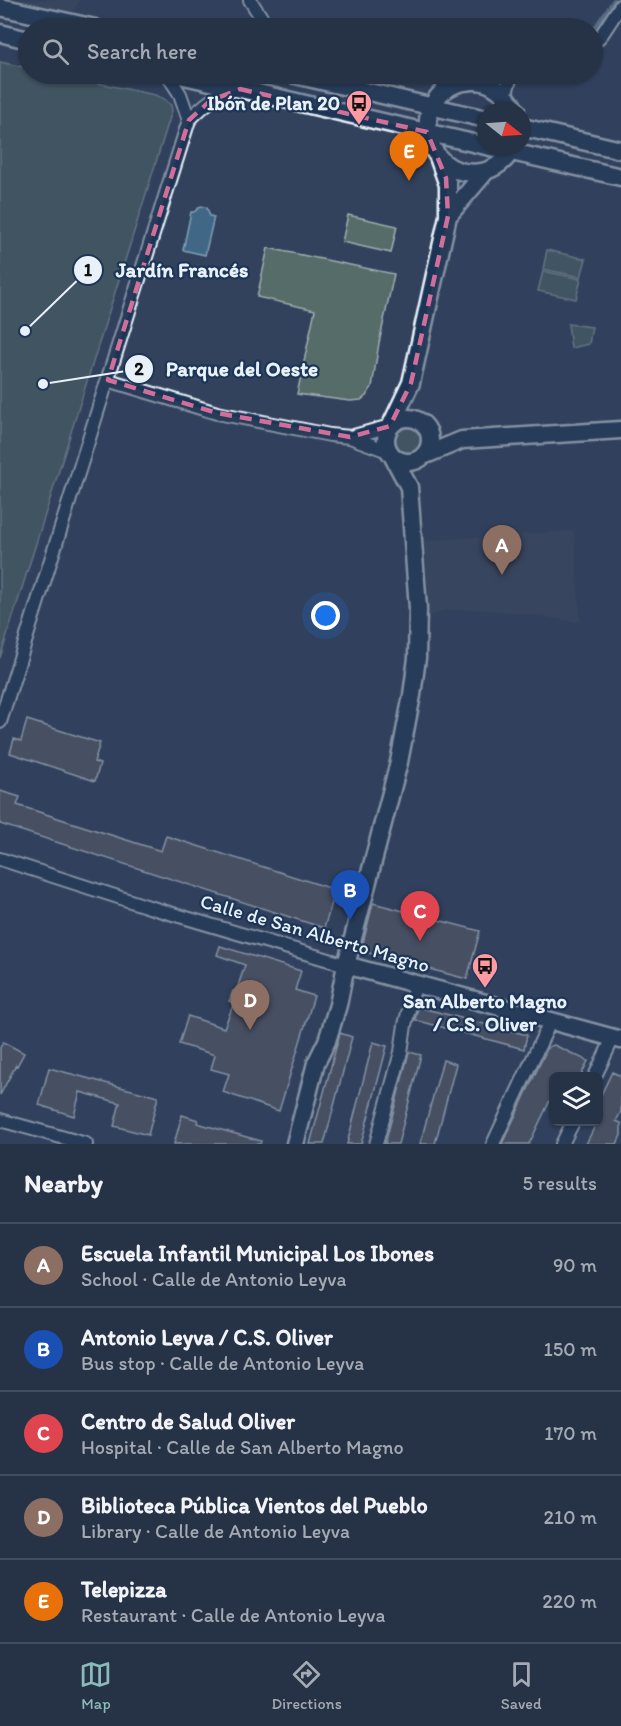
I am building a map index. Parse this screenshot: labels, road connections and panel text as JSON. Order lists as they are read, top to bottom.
{
  "streets": {
    "street": ["Calle de San Alberto Magno"]
  },
  "places": {
    "bus stop": ["Ibón de Plan 20", "San Alberto Magno / C.S. Oliver"],
    "other": ["Jardín Francés", "Parque del Oeste"]
  },
  "north": "right",
  "page": {
    "search": "Search here",
    "pins": [
      "E",
      "A",
      "B",
      "C",
      "D"
    ],
    "heading": ["Nearby", "5 results"],
    "list": [
      {
        "mark": "A",
        "name": "Escuela Infantil Municipal Los Ibones",
        "note": "School · Calle de Antonio Leyva",
        "value": "90 m"
      },
      {
        "mark": "B",
        "name": "Antonio Leyva / C.S. Oliver",
        "note": "Bus stop · Calle de Antonio Leyva",
        "value": "150 m"
      },
      {
        "mark": "C",
        "name": "Centro de Salud Oliver",
        "note": "Hospital · Calle de San Alberto Magno",
        "value": "170 m"
      },
      {
        "mark": "D",
        "name": "Biblioteca Pública Vientos del Pueblo",
        "note": "Library · Calle de Antonio Leyva",
        "value": "210 m"
      },
      {
        "mark": "E",
        "name": "Telepizza",
        "note": "Restaurant · Calle de Antonio Leyva",
        "value": "220 m"
      }
    ],
    "nav": ["Map", "Directions", "Saved"]
  }
}
